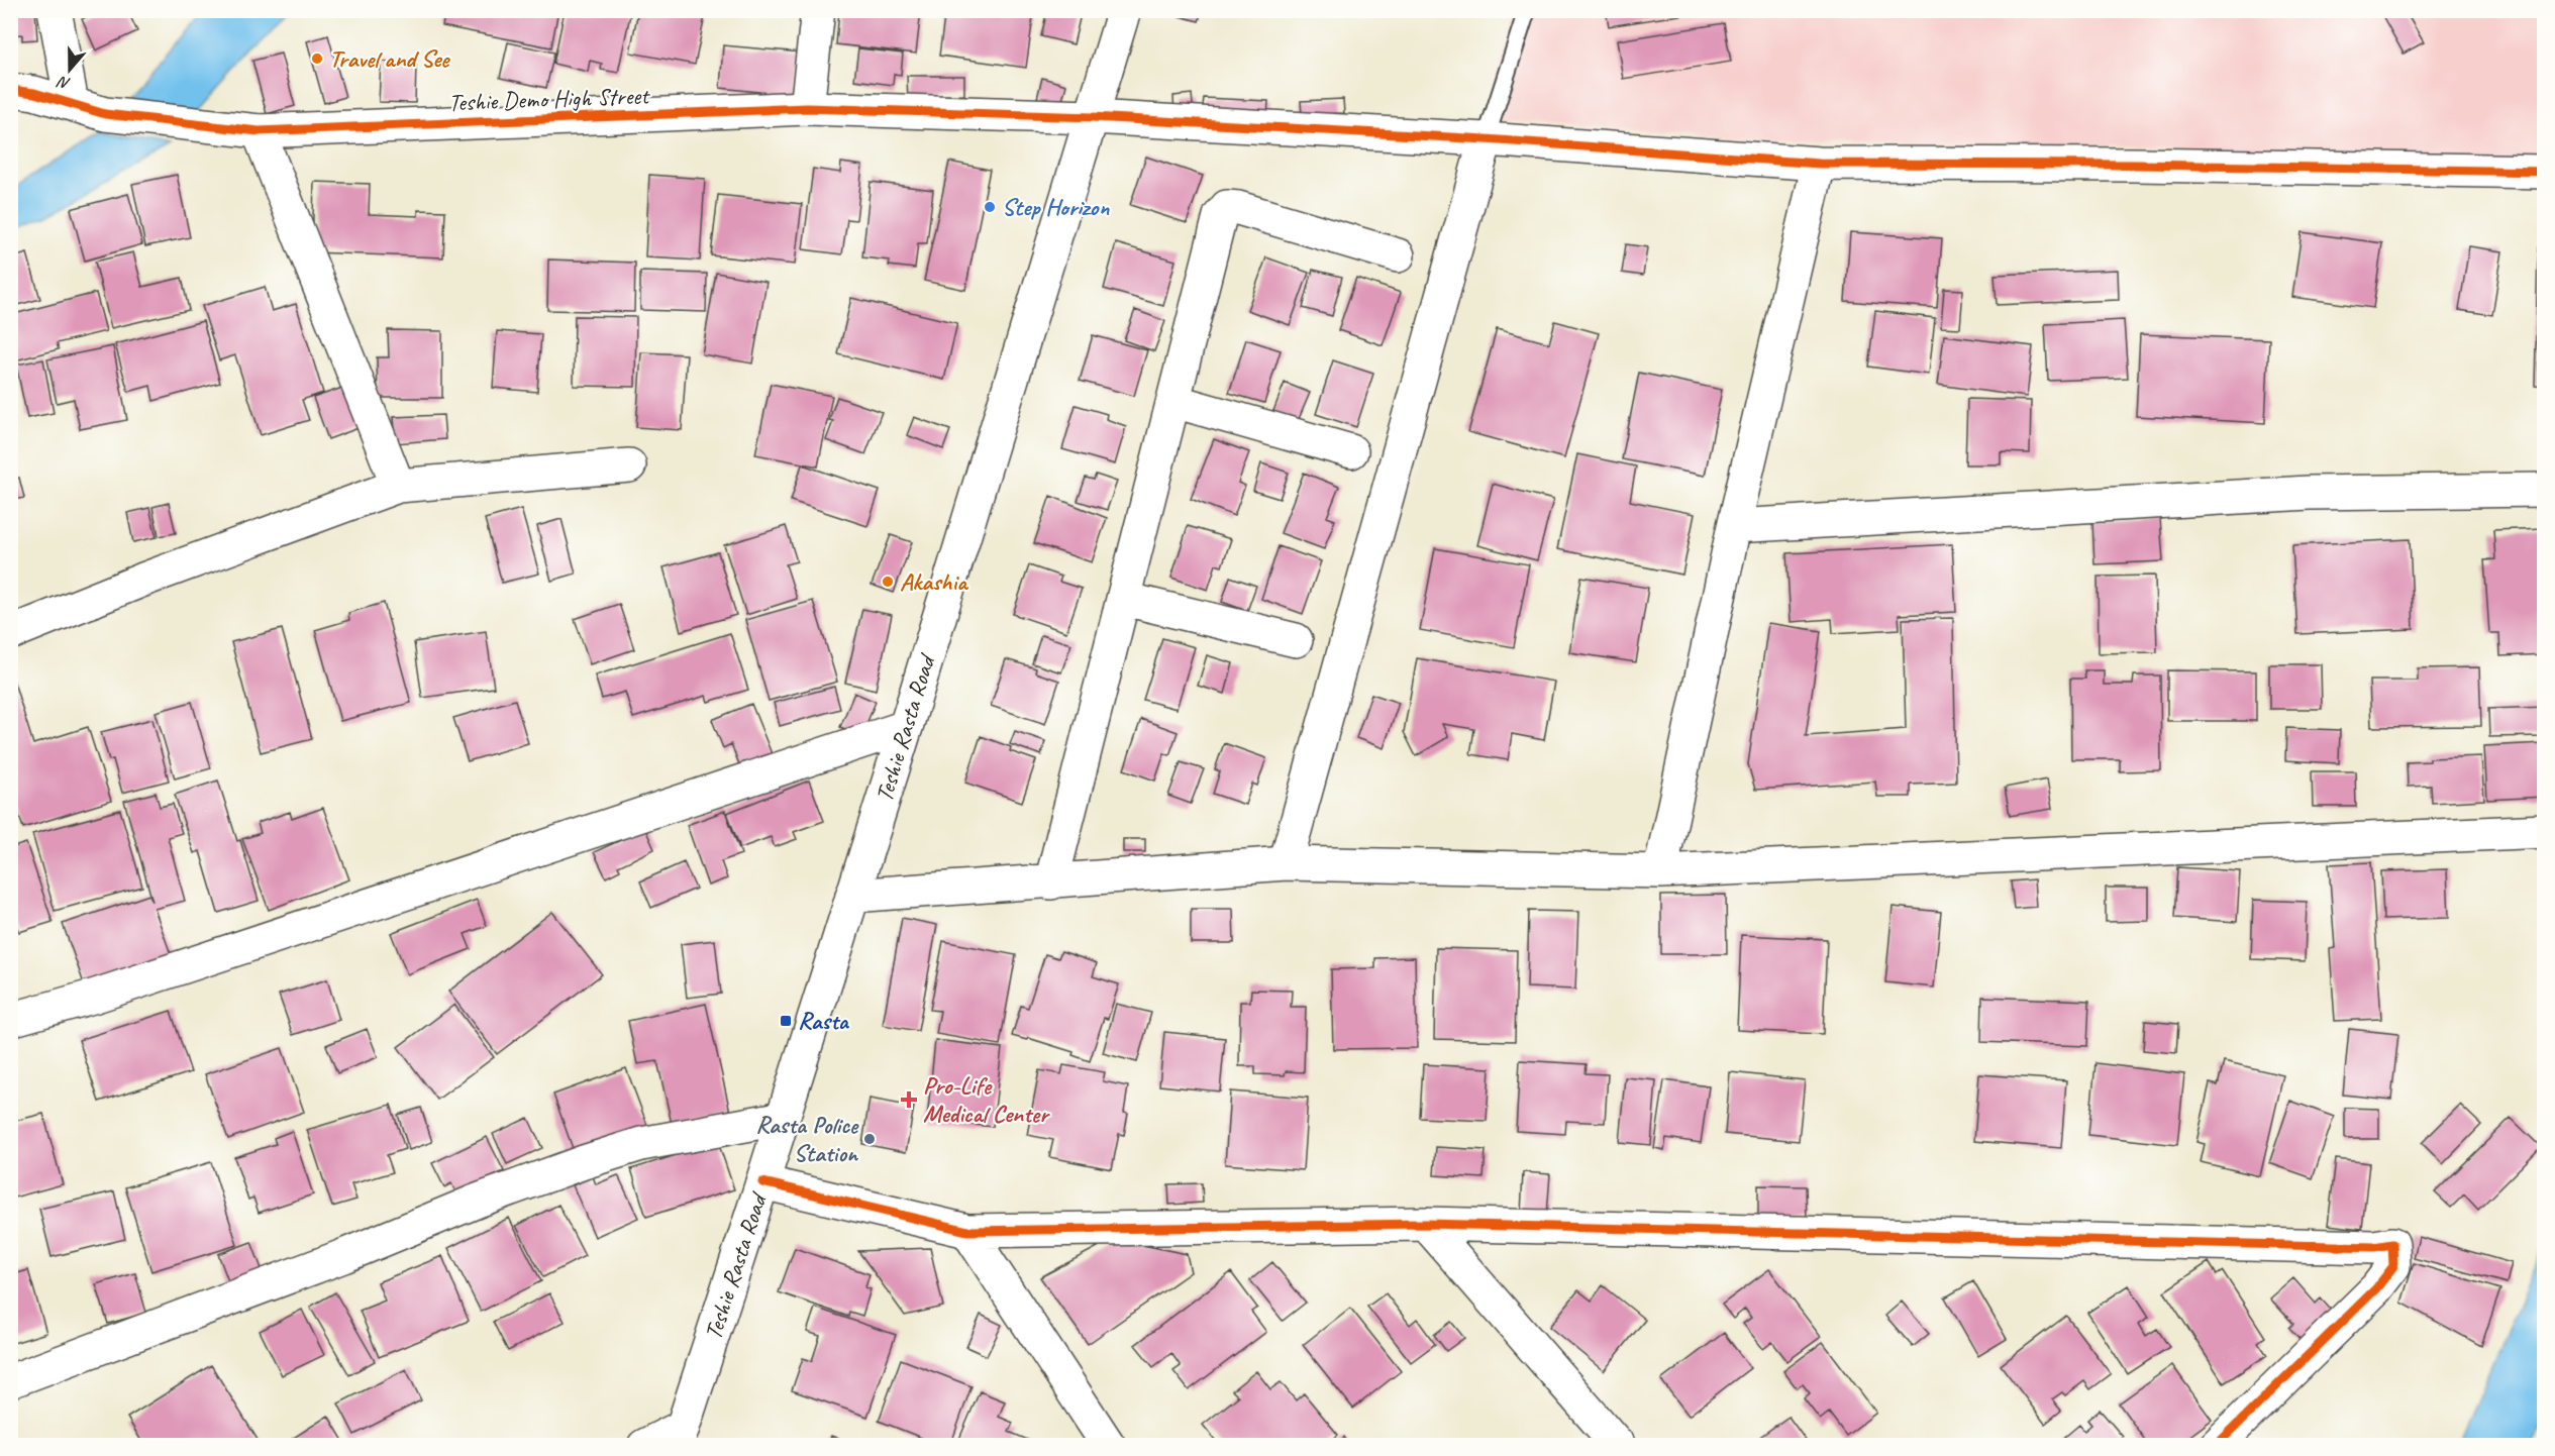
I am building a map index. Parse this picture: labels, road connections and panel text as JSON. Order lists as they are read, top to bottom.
{
  "streets": {
    "street": ["Teshie Demo High Street", "Teshie Rasta Road"]
  },
  "crossings": [
    ["Teshie Demo High Street", "Teshie Rasta Road"]
  ],
  "places": {
    "other": [
      "Travel and See",
      "Step Horizon",
      "Akashia",
      "Rasta Police Station"
    ],
    "transit": ["Rasta"],
    "health": ["Pro-Life Medical Center"]
  },
  "north": "bottom"
}
